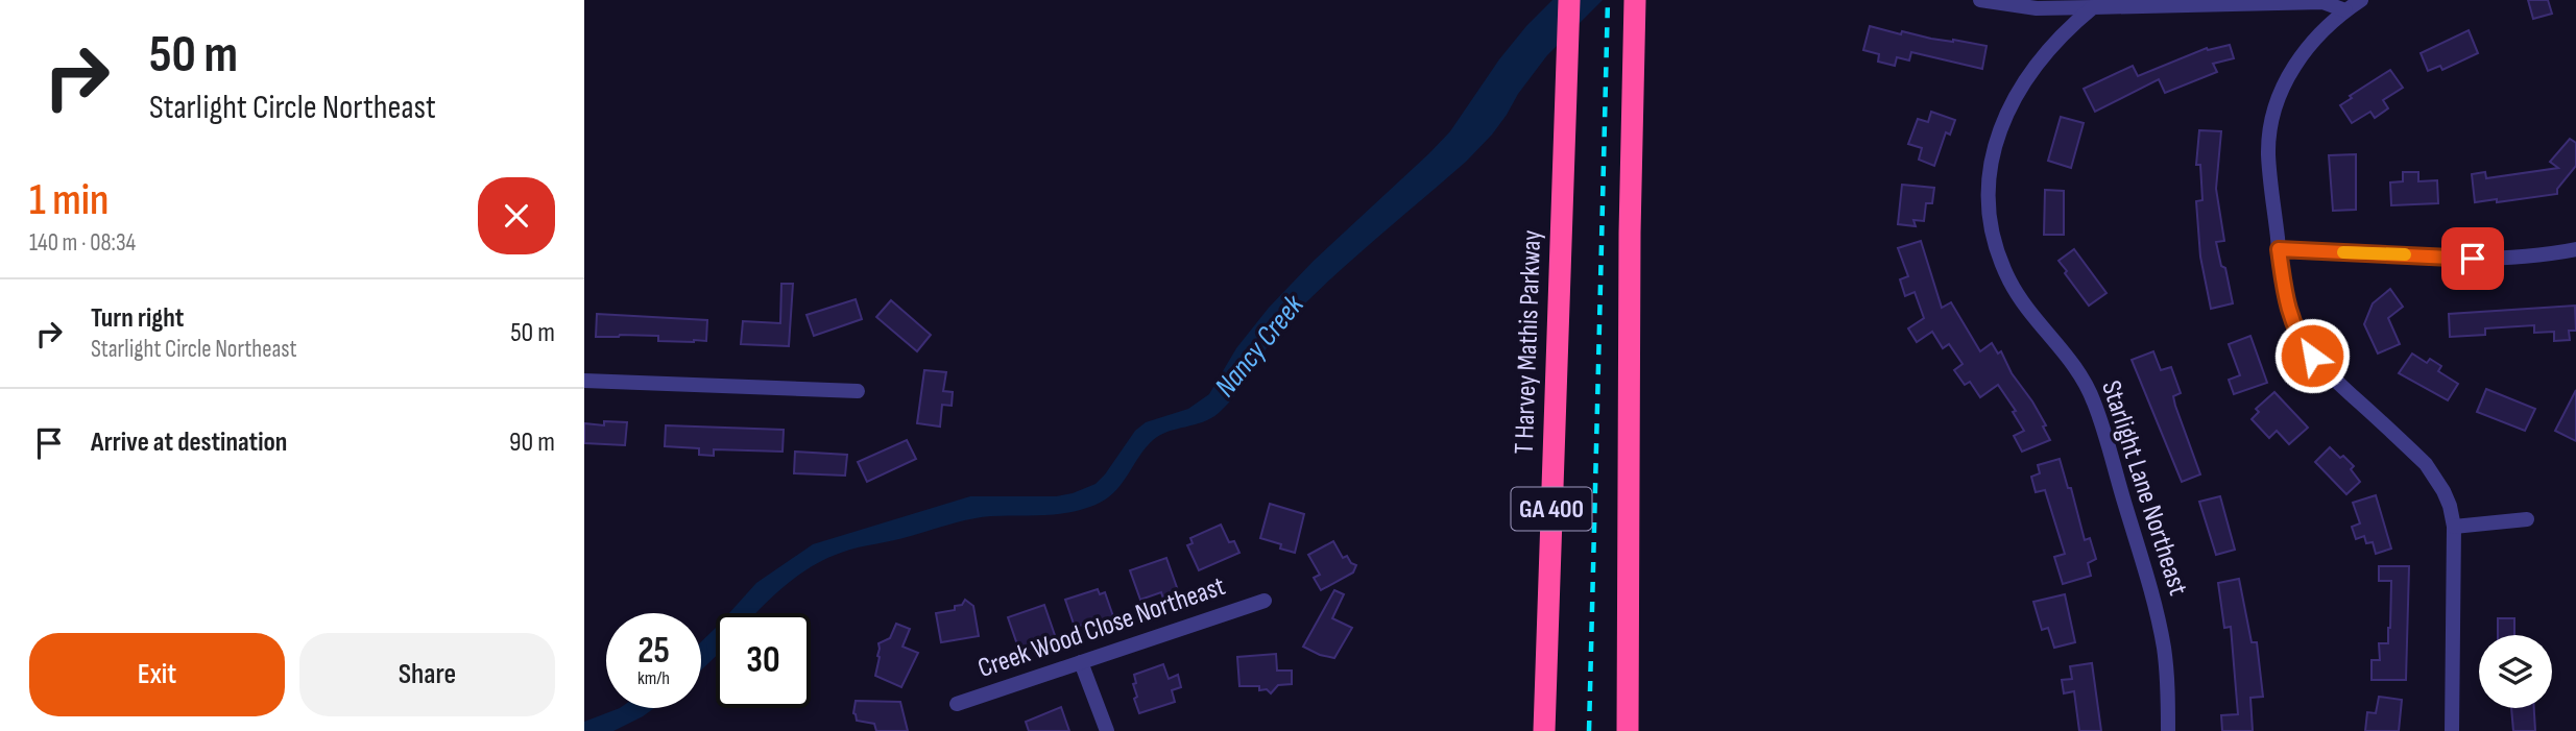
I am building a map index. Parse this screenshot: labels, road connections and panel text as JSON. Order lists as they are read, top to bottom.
{
  "streets": {
    "highway": ["T Harvey Mathis Parkway", "GA 400"],
    "street": ["Starlight Lane Northeast", "Creek Wood Close Northeast"]
  },
  "water": ["Nancy Creek"],
  "page": {
    "turn": ["50 m", "Starlight Circle Northeast"],
    "heading": ["1 min", "140 m · 08:34"],
    "list": [
      {
        "name": "Turn right",
        "note": "Starlight Circle Northeast",
        "value": "50 m"
      },
      {
        "name": "Arrive at destination",
        "value": "90 m"
      }
    ],
    "speed": "25 km/h",
    "limit": "30",
    "buttons": ["Exit", "Share"]
  }
}
